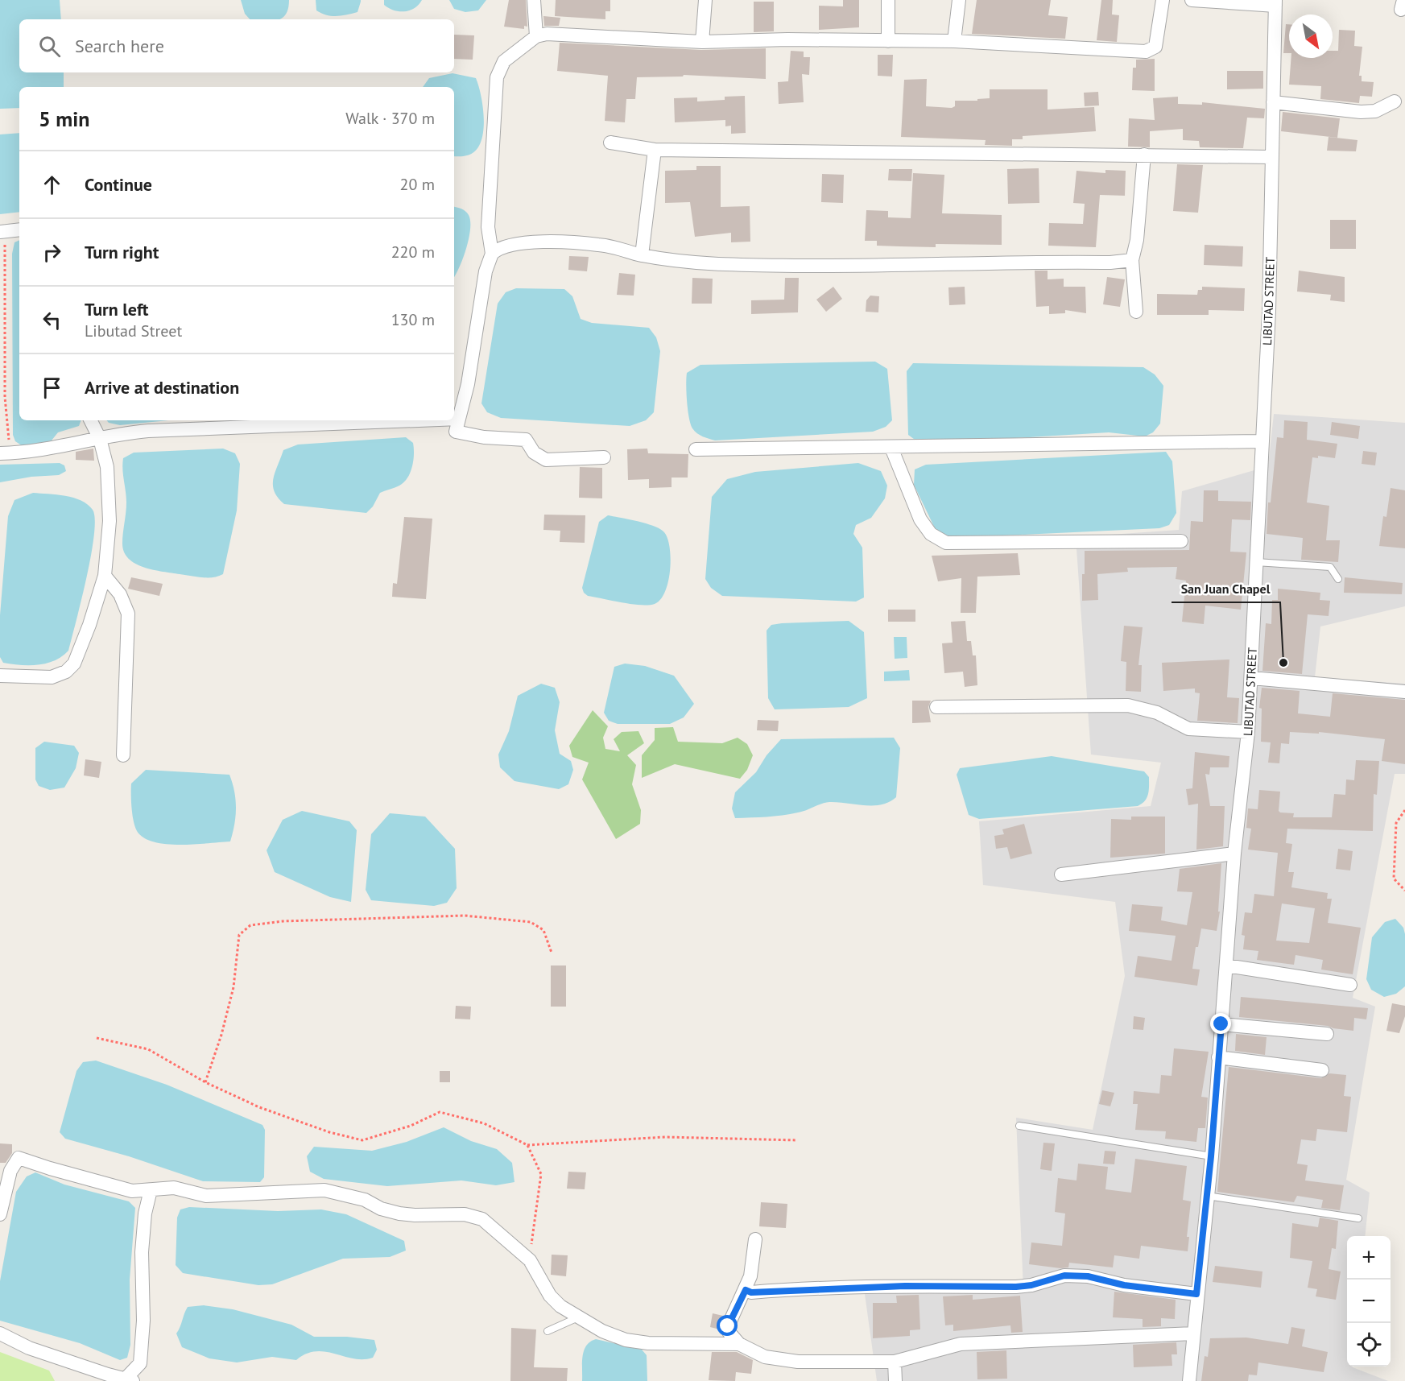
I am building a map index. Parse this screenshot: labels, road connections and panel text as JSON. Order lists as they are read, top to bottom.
{
  "streets": {
    "street": ["LIBUTAD STREET"]
  },
  "places": ["San Juan Chapel"],
  "north": "bottom right",
  "page": {
    "search": "Search here",
    "heading": ["5 min", "Walk · 370 m"],
    "list": [
      ["Continue", "20 m"],
      ["Turn right", "220 m"],
      ["Turn left", "Libutad Street", "130 m"],
      "Arrive at destination"
    ],
    "map_buttons": ["+", "−"]
  }
}
